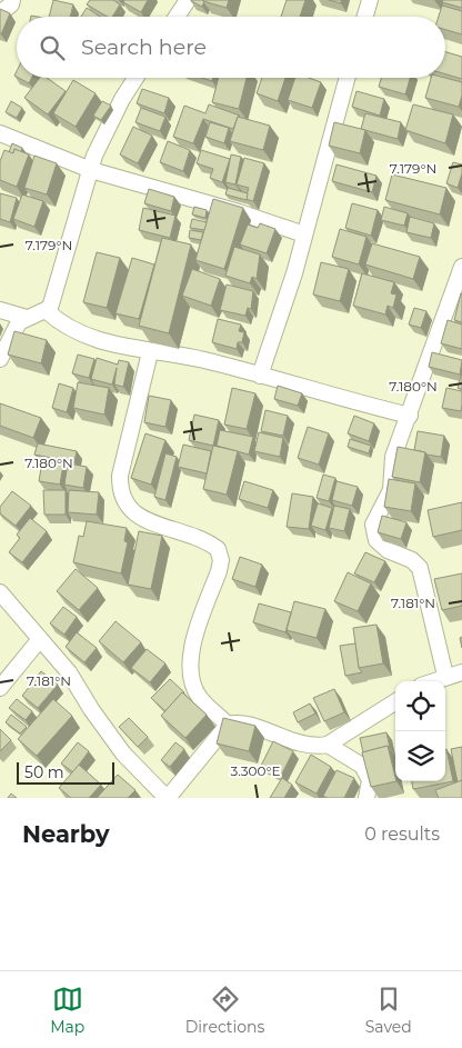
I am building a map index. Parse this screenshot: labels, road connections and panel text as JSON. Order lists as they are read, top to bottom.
{
  "scale_bar": "50 m",
  "page": {
    "search": "Search here",
    "scale": "50 m",
    "heading": ["Nearby", "0 results"],
    "nav": ["Map", "Directions", "Saved"]
  },
  "coordinates": [
    "7.179°N",
    "7.180°N",
    "7.181°N",
    "3.300°E"
  ]
}
